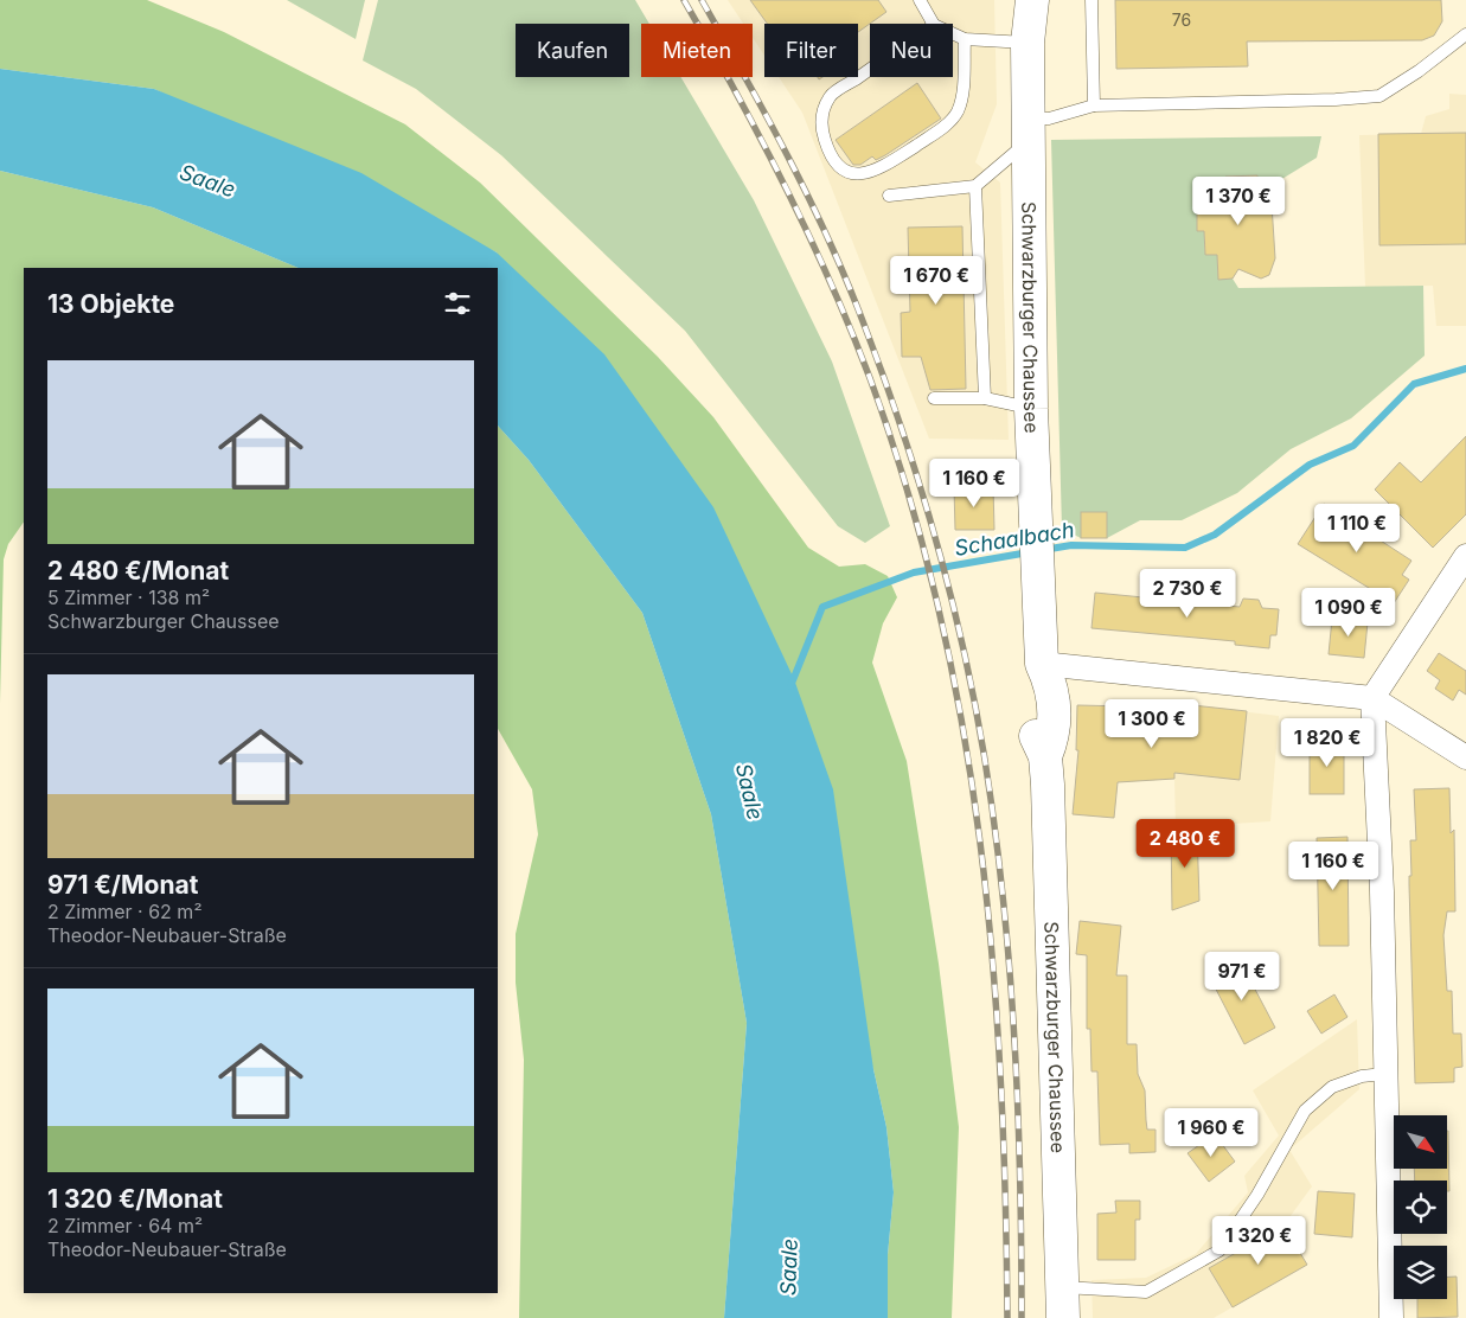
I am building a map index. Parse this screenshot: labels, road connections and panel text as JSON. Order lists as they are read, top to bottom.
{
  "streets": {
    "main road": ["Schwarzburger Chaussee"]
  },
  "water": ["Saale", "Schaalbach"],
  "house_numbers": ["76"],
  "north": "bottom right",
  "page": {
    "chip": [
      "Kaufen",
      "Mieten",
      "Filter",
      "Neu"
    ],
    "price": [
      "1 370 €",
      "1 670 €",
      "1 160 €",
      "1 110 €",
      "2 730 €",
      "1 090 €",
      "1 300 €",
      "1 820 €",
      "2 480 €",
      "1 160 €",
      "971 €",
      "1 960 €",
      "1 320 €"
    ],
    "heading": "13 Objekte",
    "list": [
      {
        "name": "2 480 €/Monat",
        "note": "5 Zimmer · 138 m² · Schwarzburger Chaussee"
      },
      {
        "name": "971 €/Monat",
        "note": "2 Zimmer · 62 m² · Theodor-Neubauer-Straße"
      },
      {
        "name": "1 320 €/Monat",
        "note": "2 Zimmer · 64 m² · Theodor-Neubauer-Straße"
      }
    ]
  }
}
